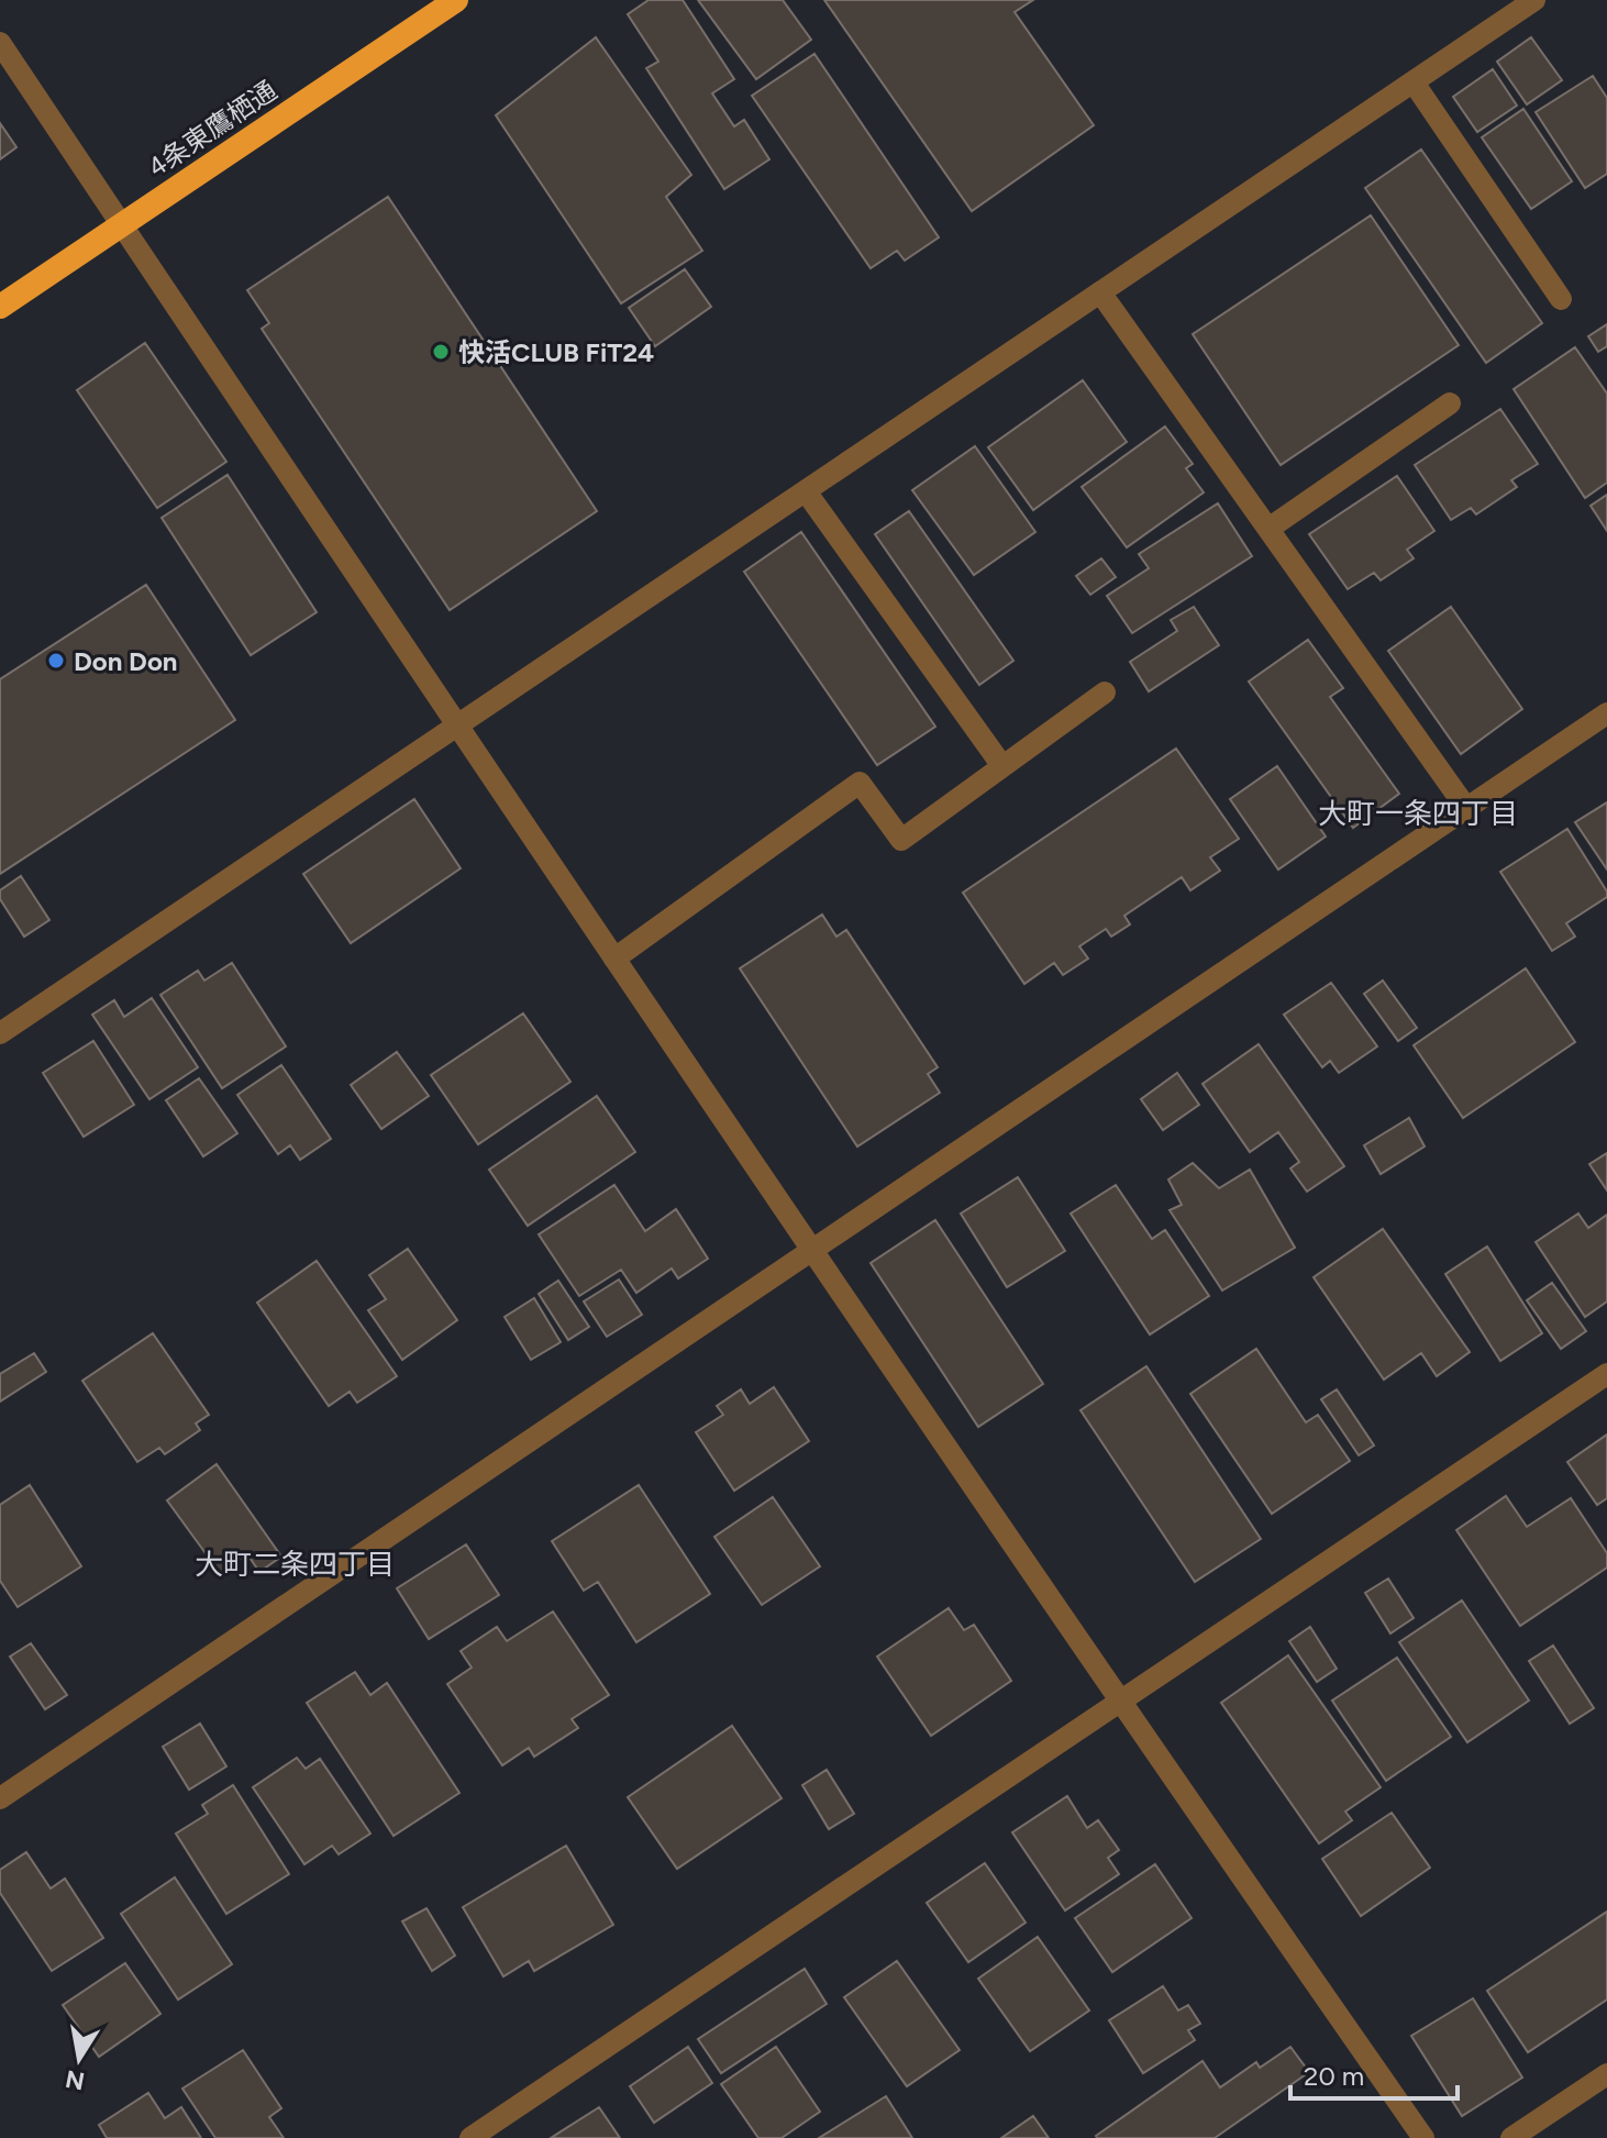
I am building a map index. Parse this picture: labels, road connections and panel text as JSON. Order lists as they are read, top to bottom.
{
  "streets": {
    "highway": ["4条東鷹栖通"]
  },
  "districts": ["大町一条四丁目", "大町二条四丁目"],
  "places": ["快活CLUB FiT24", "Don Don"],
  "scale_bar": "20 m",
  "north": "bottom"
}
